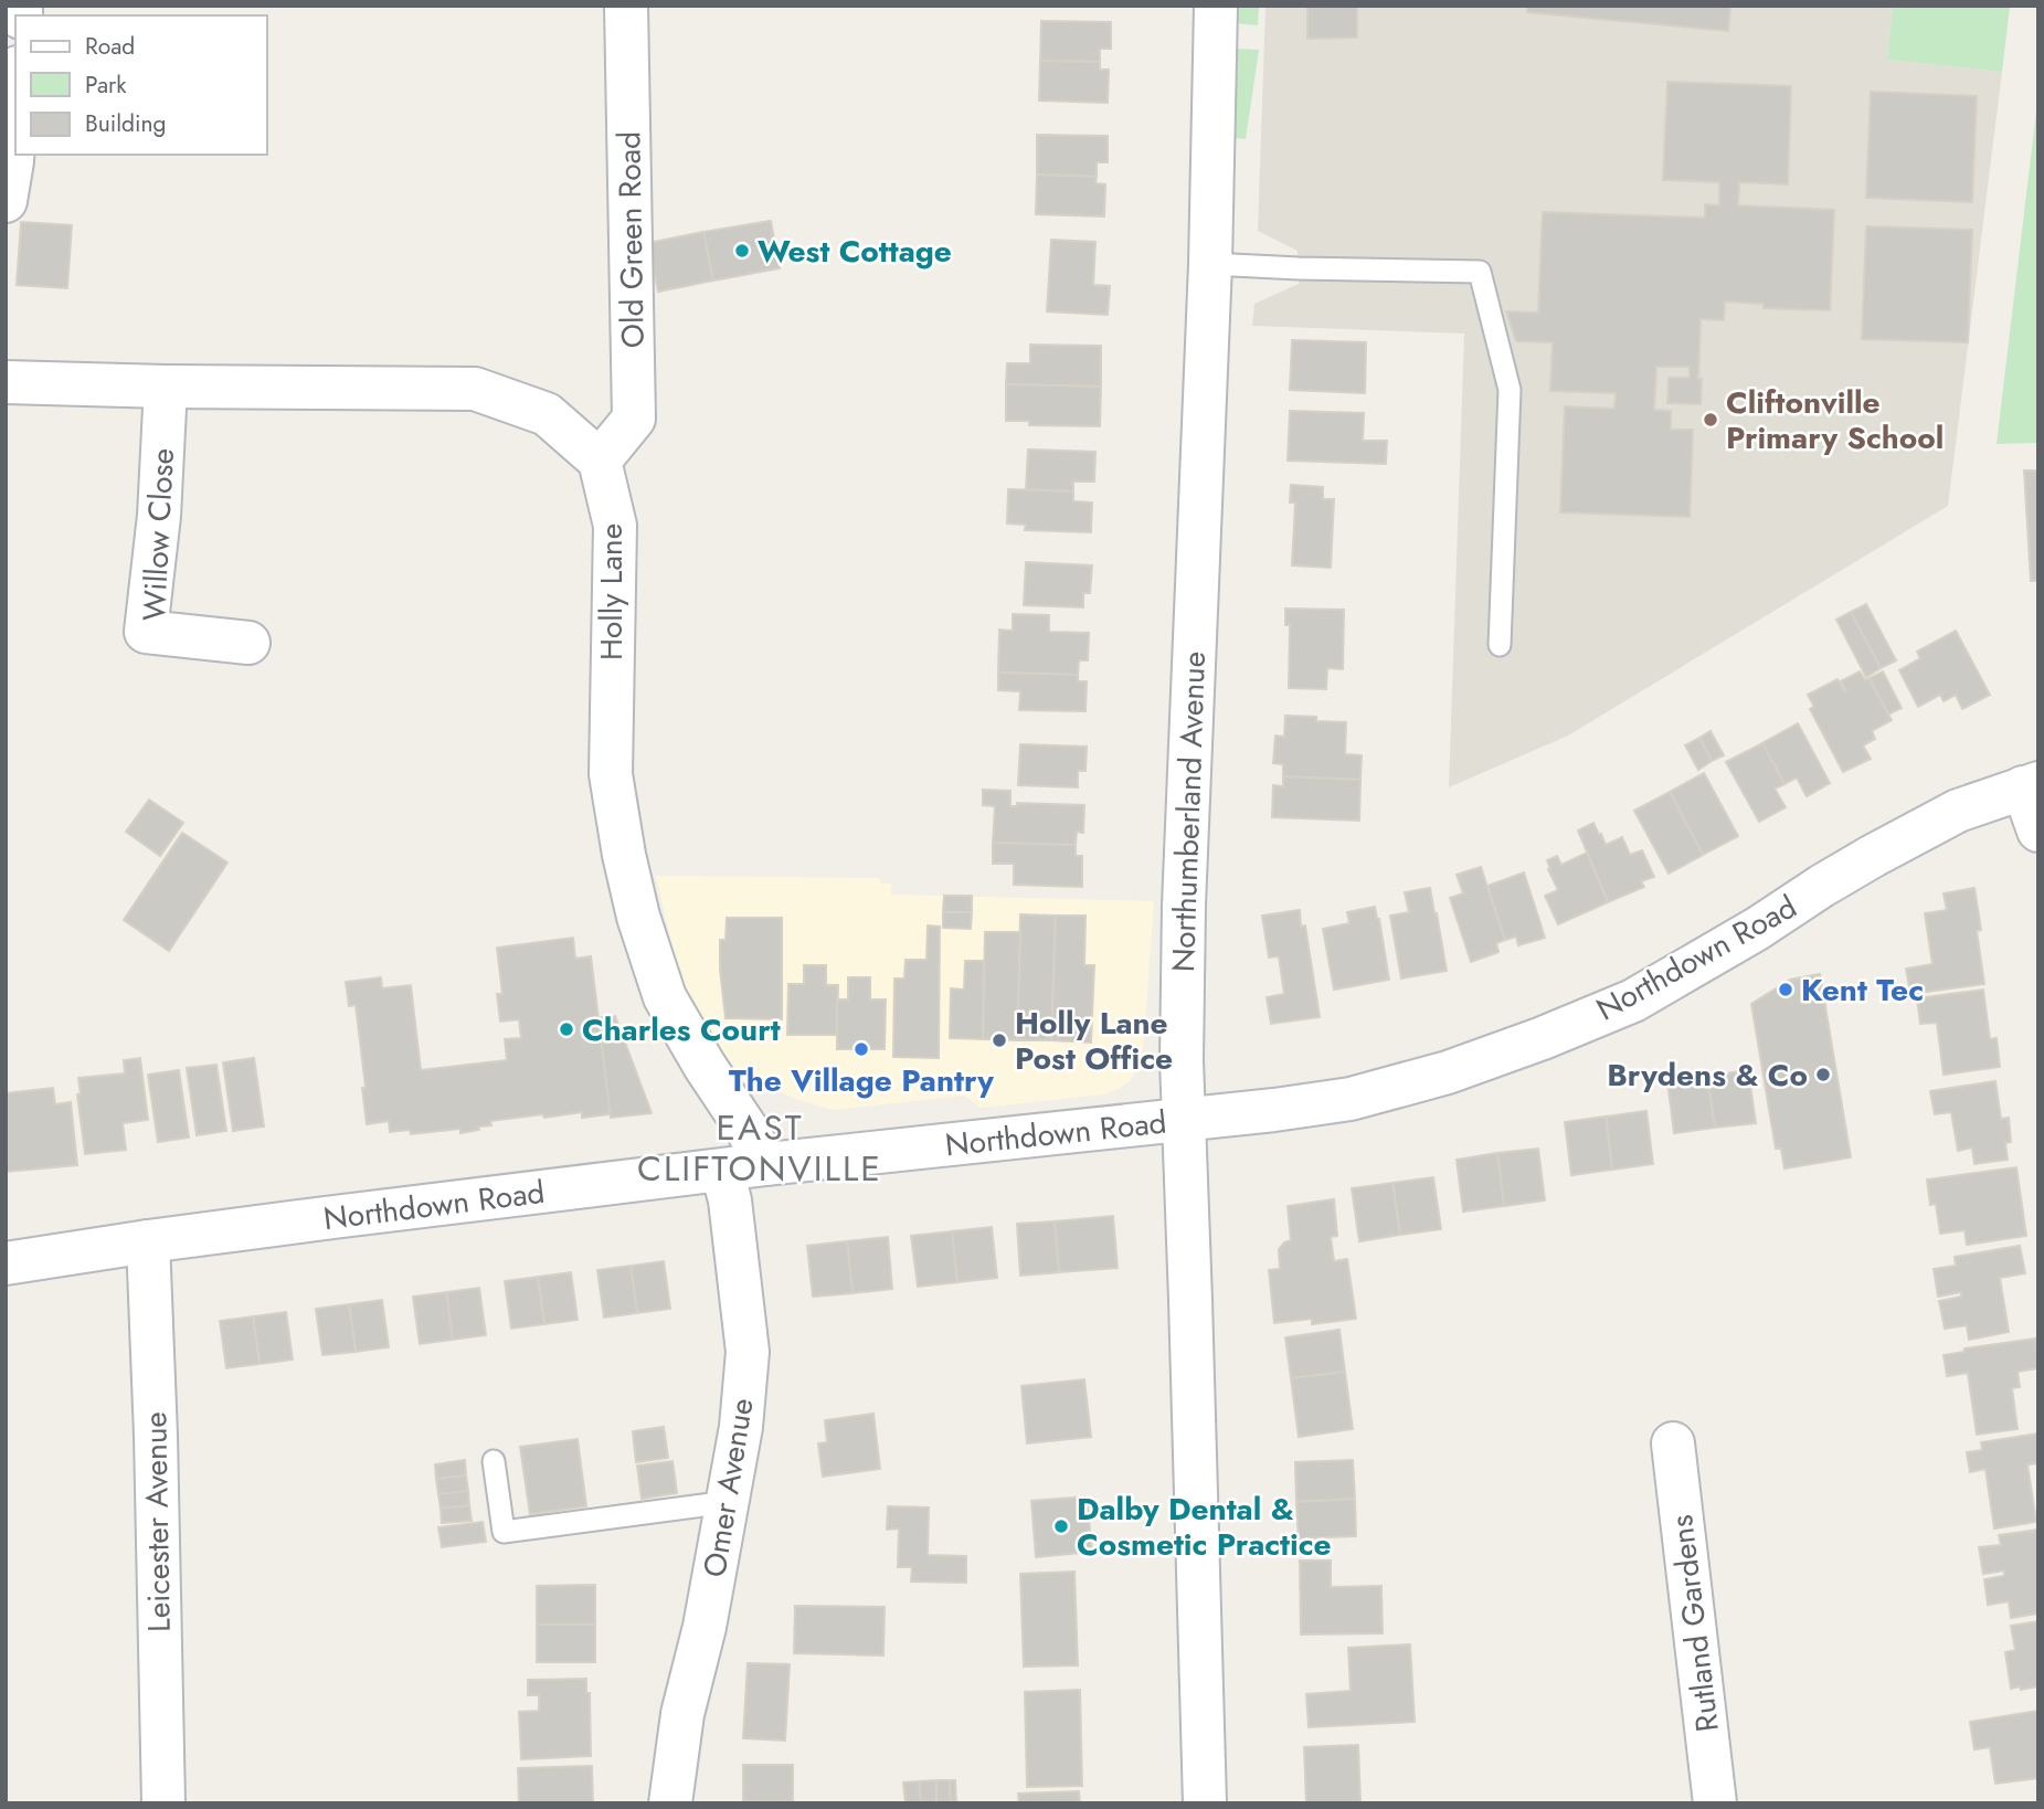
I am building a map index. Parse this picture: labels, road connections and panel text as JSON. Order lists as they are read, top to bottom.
{
  "streets": {
    "street": [
      "Old Green Road",
      "Willow Close",
      "Holly Lane",
      "Northumberland Avenue",
      "Northdown Road",
      "Omer Avenue",
      "Leicester Avenue",
      "Rutland Gardens"
    ]
  },
  "crossings": [
    ["Old Green Road", "Holly Lane"],
    ["Holly Lane", "Northdown Road"],
    ["Northumberland Avenue", "Northdown Road"],
    ["Northdown Road", "Omer Avenue"],
    ["Northdown Road", "Leicester Avenue"]
  ],
  "districts": ["EAST CLIFTONVILLE"],
  "places": [
    "West Cottage",
    "Cliftonville Primary School",
    "Kent Tec",
    "Charles Court",
    "Holly Lane Post Office",
    "The Village Pantry",
    "Brydens & Co",
    "Dalby Dental & Cosmetic Practice"
  ],
  "legend": ["Road", "Park", "Building"]
}
